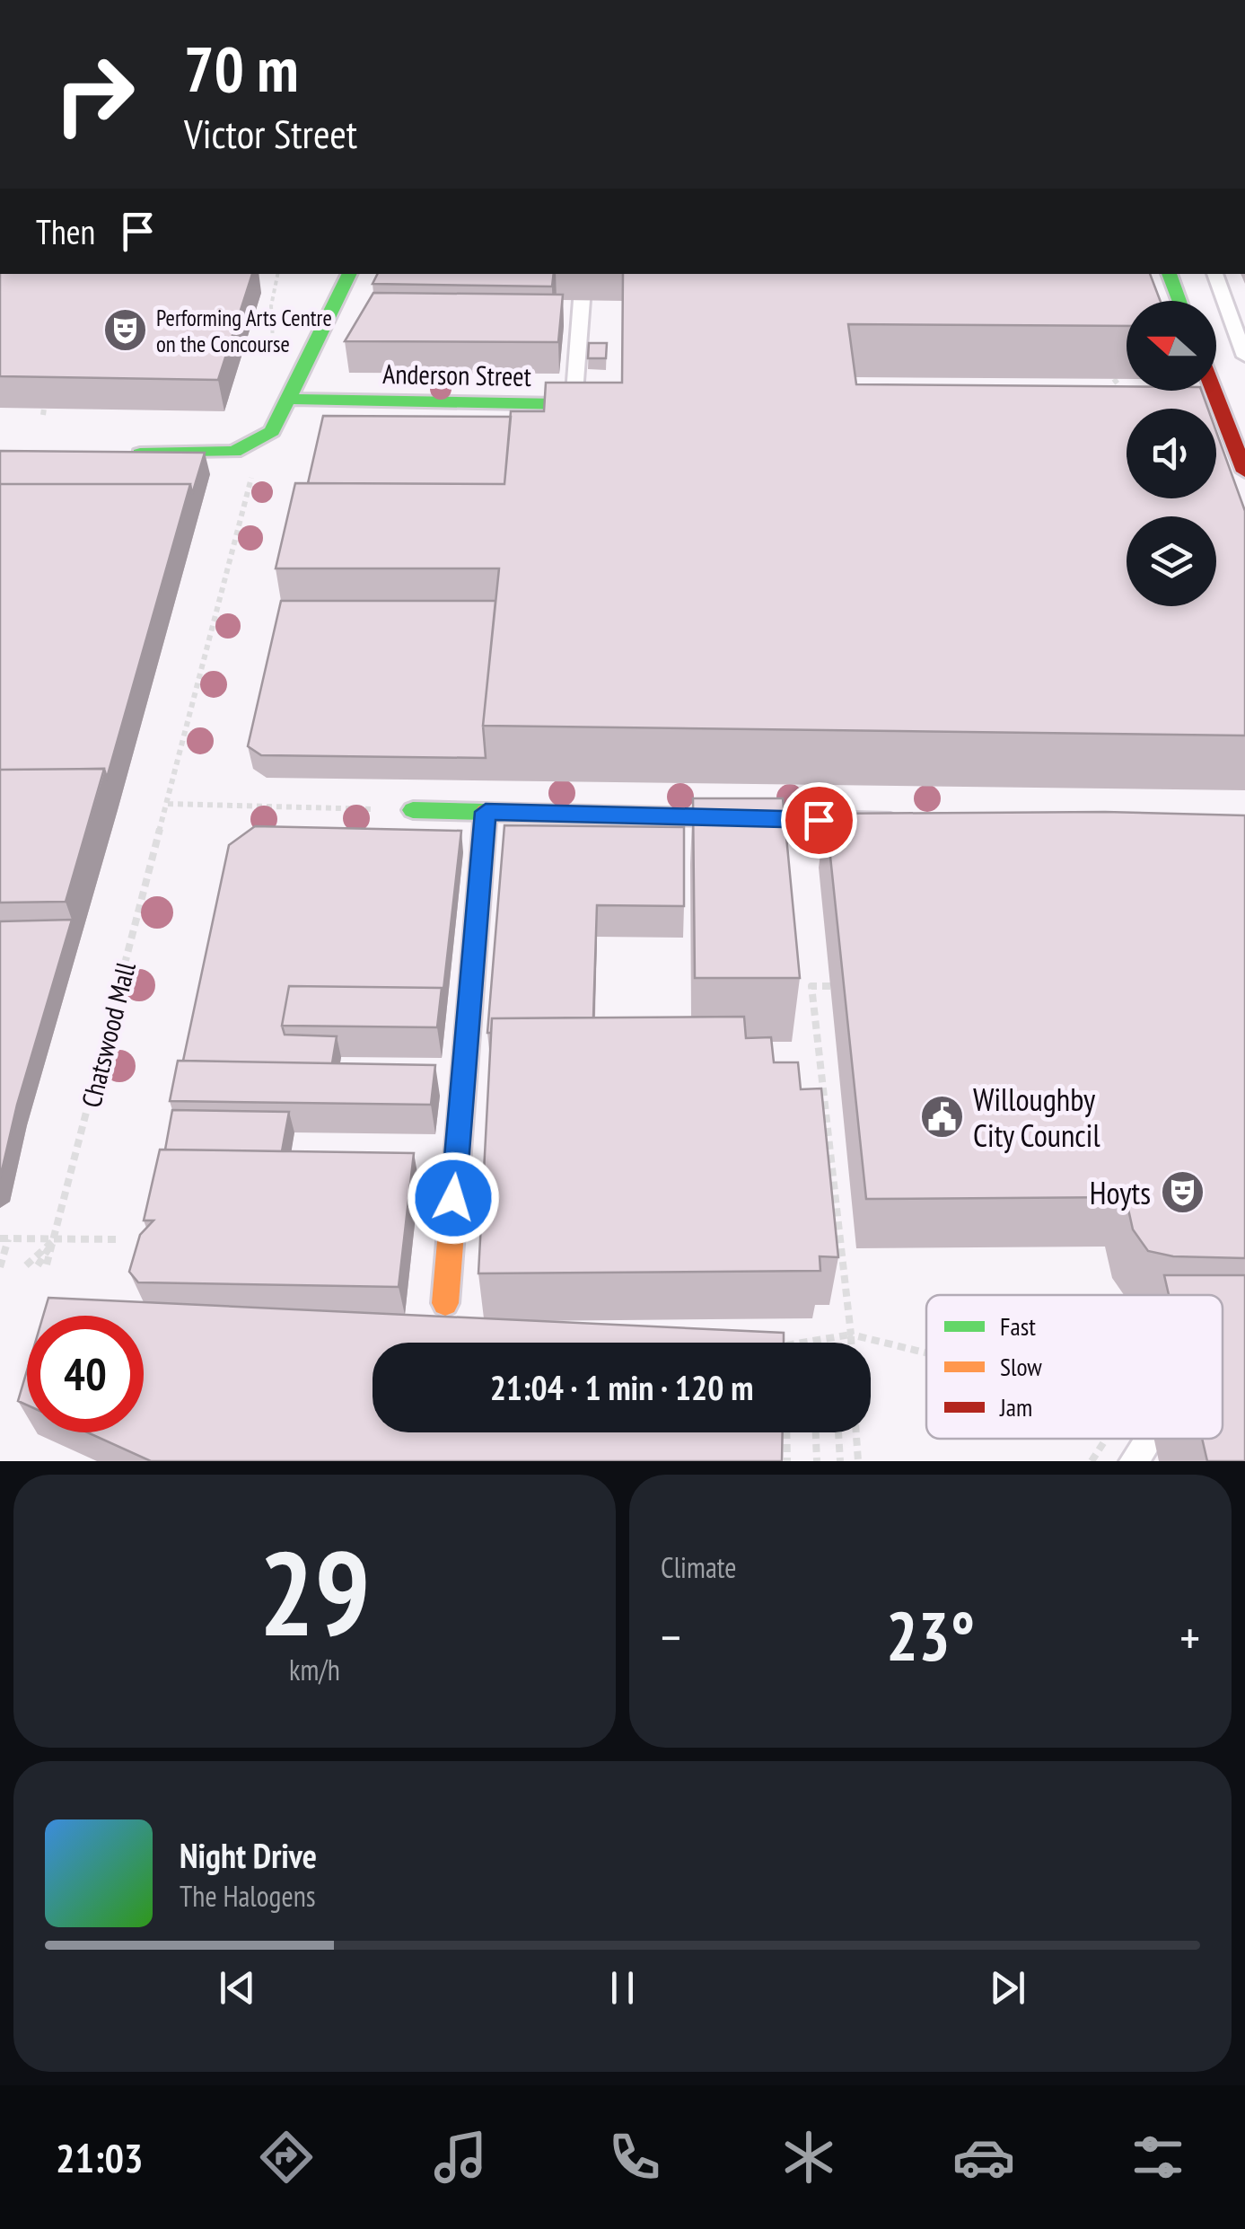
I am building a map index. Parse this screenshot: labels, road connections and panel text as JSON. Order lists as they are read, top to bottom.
{
  "streets": {
    "street": ["Anderson Street"],
    "path": ["Chatswood Mall"]
  },
  "places": {
    "theatre": ["Performing Arts Centre on the Concourse", "Hoyts"],
    "public building": ["Willoughby City Council"]
  },
  "legend": ["Fast", "Slow", "Jam"],
  "north": "left",
  "page": {
    "turn": ["70 m", "Victor Street"],
    "then": "Then",
    "limit": "40",
    "trip": "21:04 · 1 min · 120 m",
    "tile": [
      ["29", "km/h"],
      "Climate"
    ],
    "heat": ["−", "23°", "+"],
    "song": ["Night Drive", "The Halogens"],
    "tabs": "21:03"
  }
}
